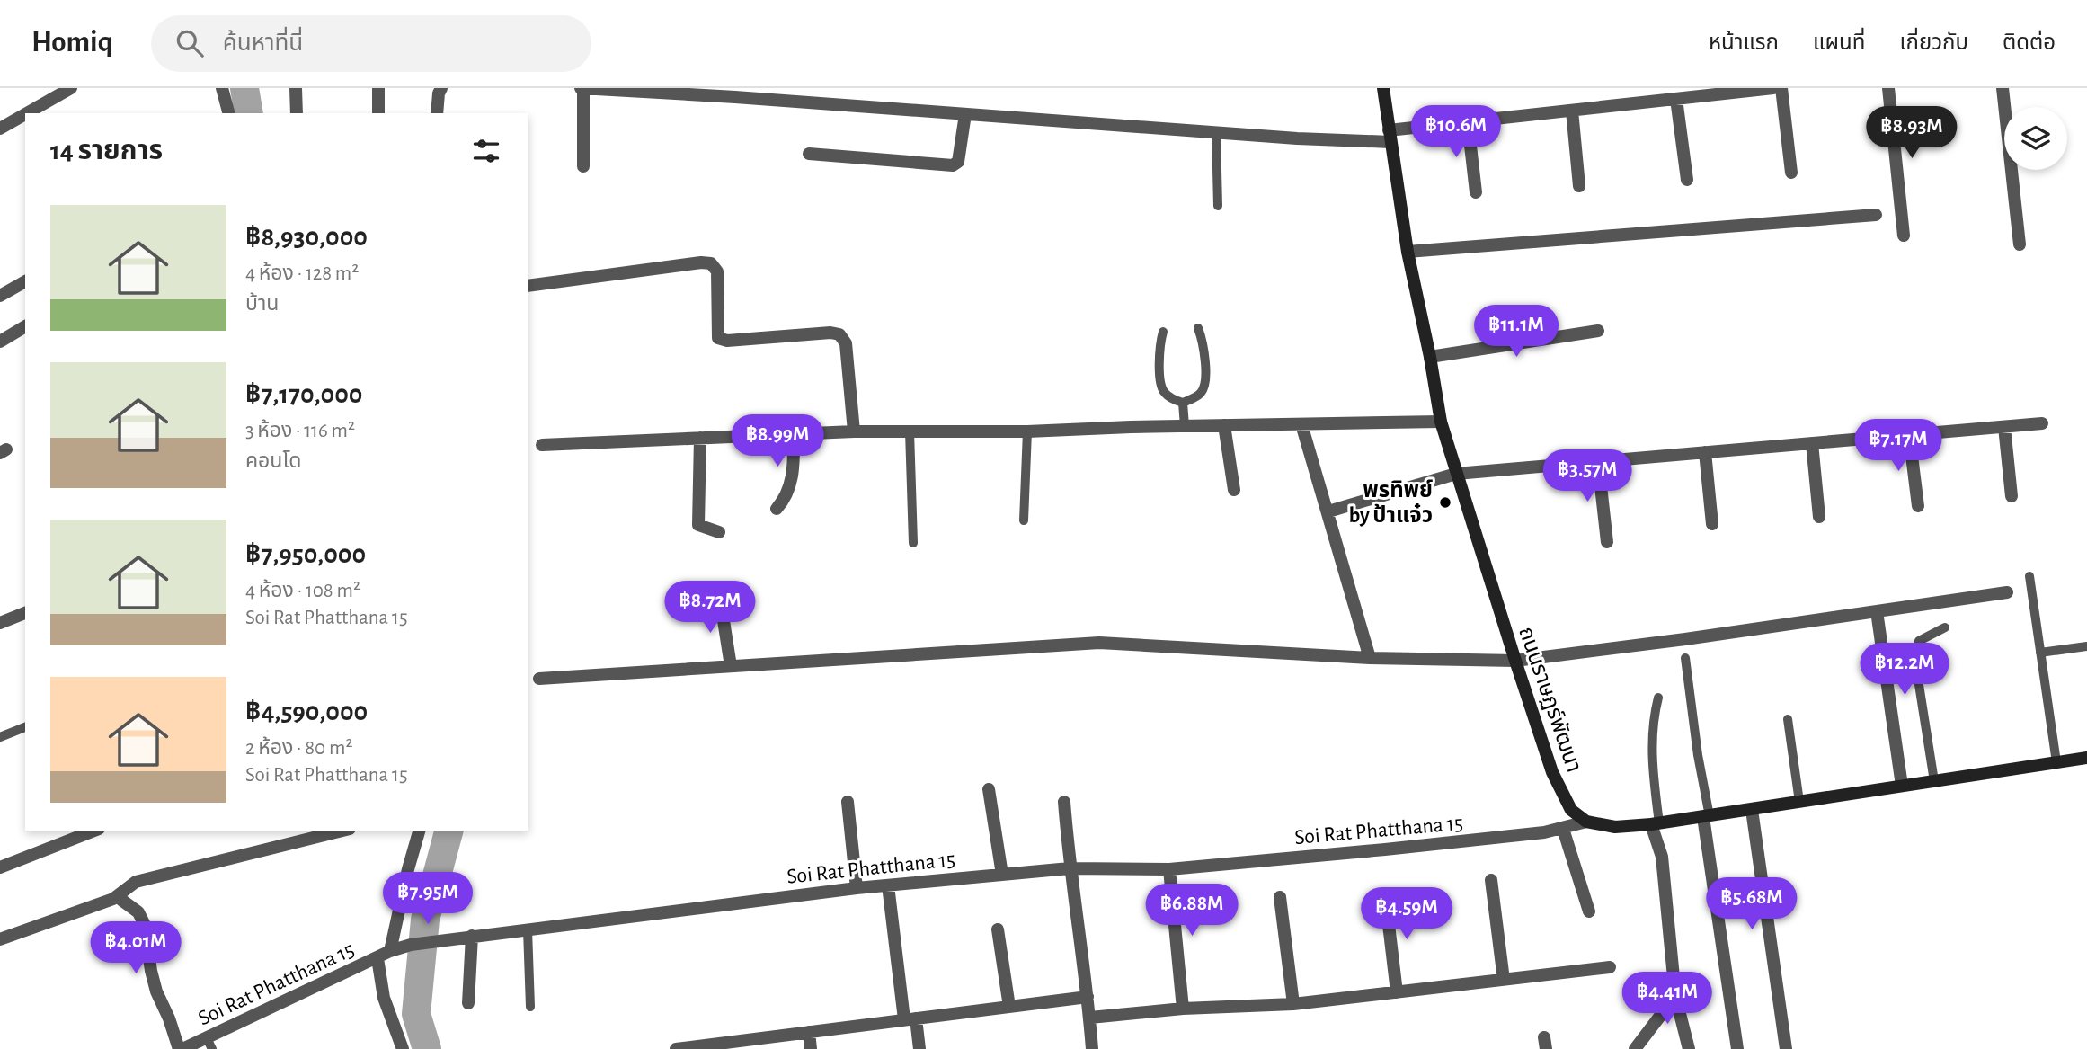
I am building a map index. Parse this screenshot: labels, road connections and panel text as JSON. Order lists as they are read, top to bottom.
{
  "streets": {
    "street": ["ถนนราษฏร์พัฒนา", "Soi Rat Phatthana 15"]
  },
  "crossings": [
    ["ถนนราษฏร์พัฒนา", "Soi Rat Phatthana 15"]
  ],
  "places": ["พรทิพย์ by ป้าแจ๋ว"],
  "page": {
    "header": "Homiq",
    "search": "ค้นหาที่นี่",
    "nav": [
      "หน้าแรก",
      "แผนที่",
      "เกี่ยวกับ",
      "ติดต่อ"
    ],
    "price": [
      "฿10.6M",
      "฿8.93M",
      "฿11.1M",
      "฿8.99M",
      "฿7.17M",
      "฿3.57M",
      "฿8.72M",
      "฿12.2M",
      "฿7.95M",
      "฿5.68M",
      "฿6.88M",
      "฿4.59M",
      "฿4.01M",
      "฿4.41M"
    ],
    "heading": "14 รายการ",
    "list": [
      {
        "name": "฿8,930,000",
        "note": "4 ห้อง · 128 m² · บ้าน"
      },
      {
        "name": "฿7,170,000",
        "note": "3 ห้อง · 116 m² · คอนโด"
      },
      {
        "name": "฿7,950,000",
        "note": "4 ห้อง · 108 m² · Soi Rat Phatthana 15"
      },
      {
        "name": "฿4,590,000",
        "note": "2 ห้อง · 80 m² · Soi Rat Phatthana 15"
      }
    ]
  }
}
